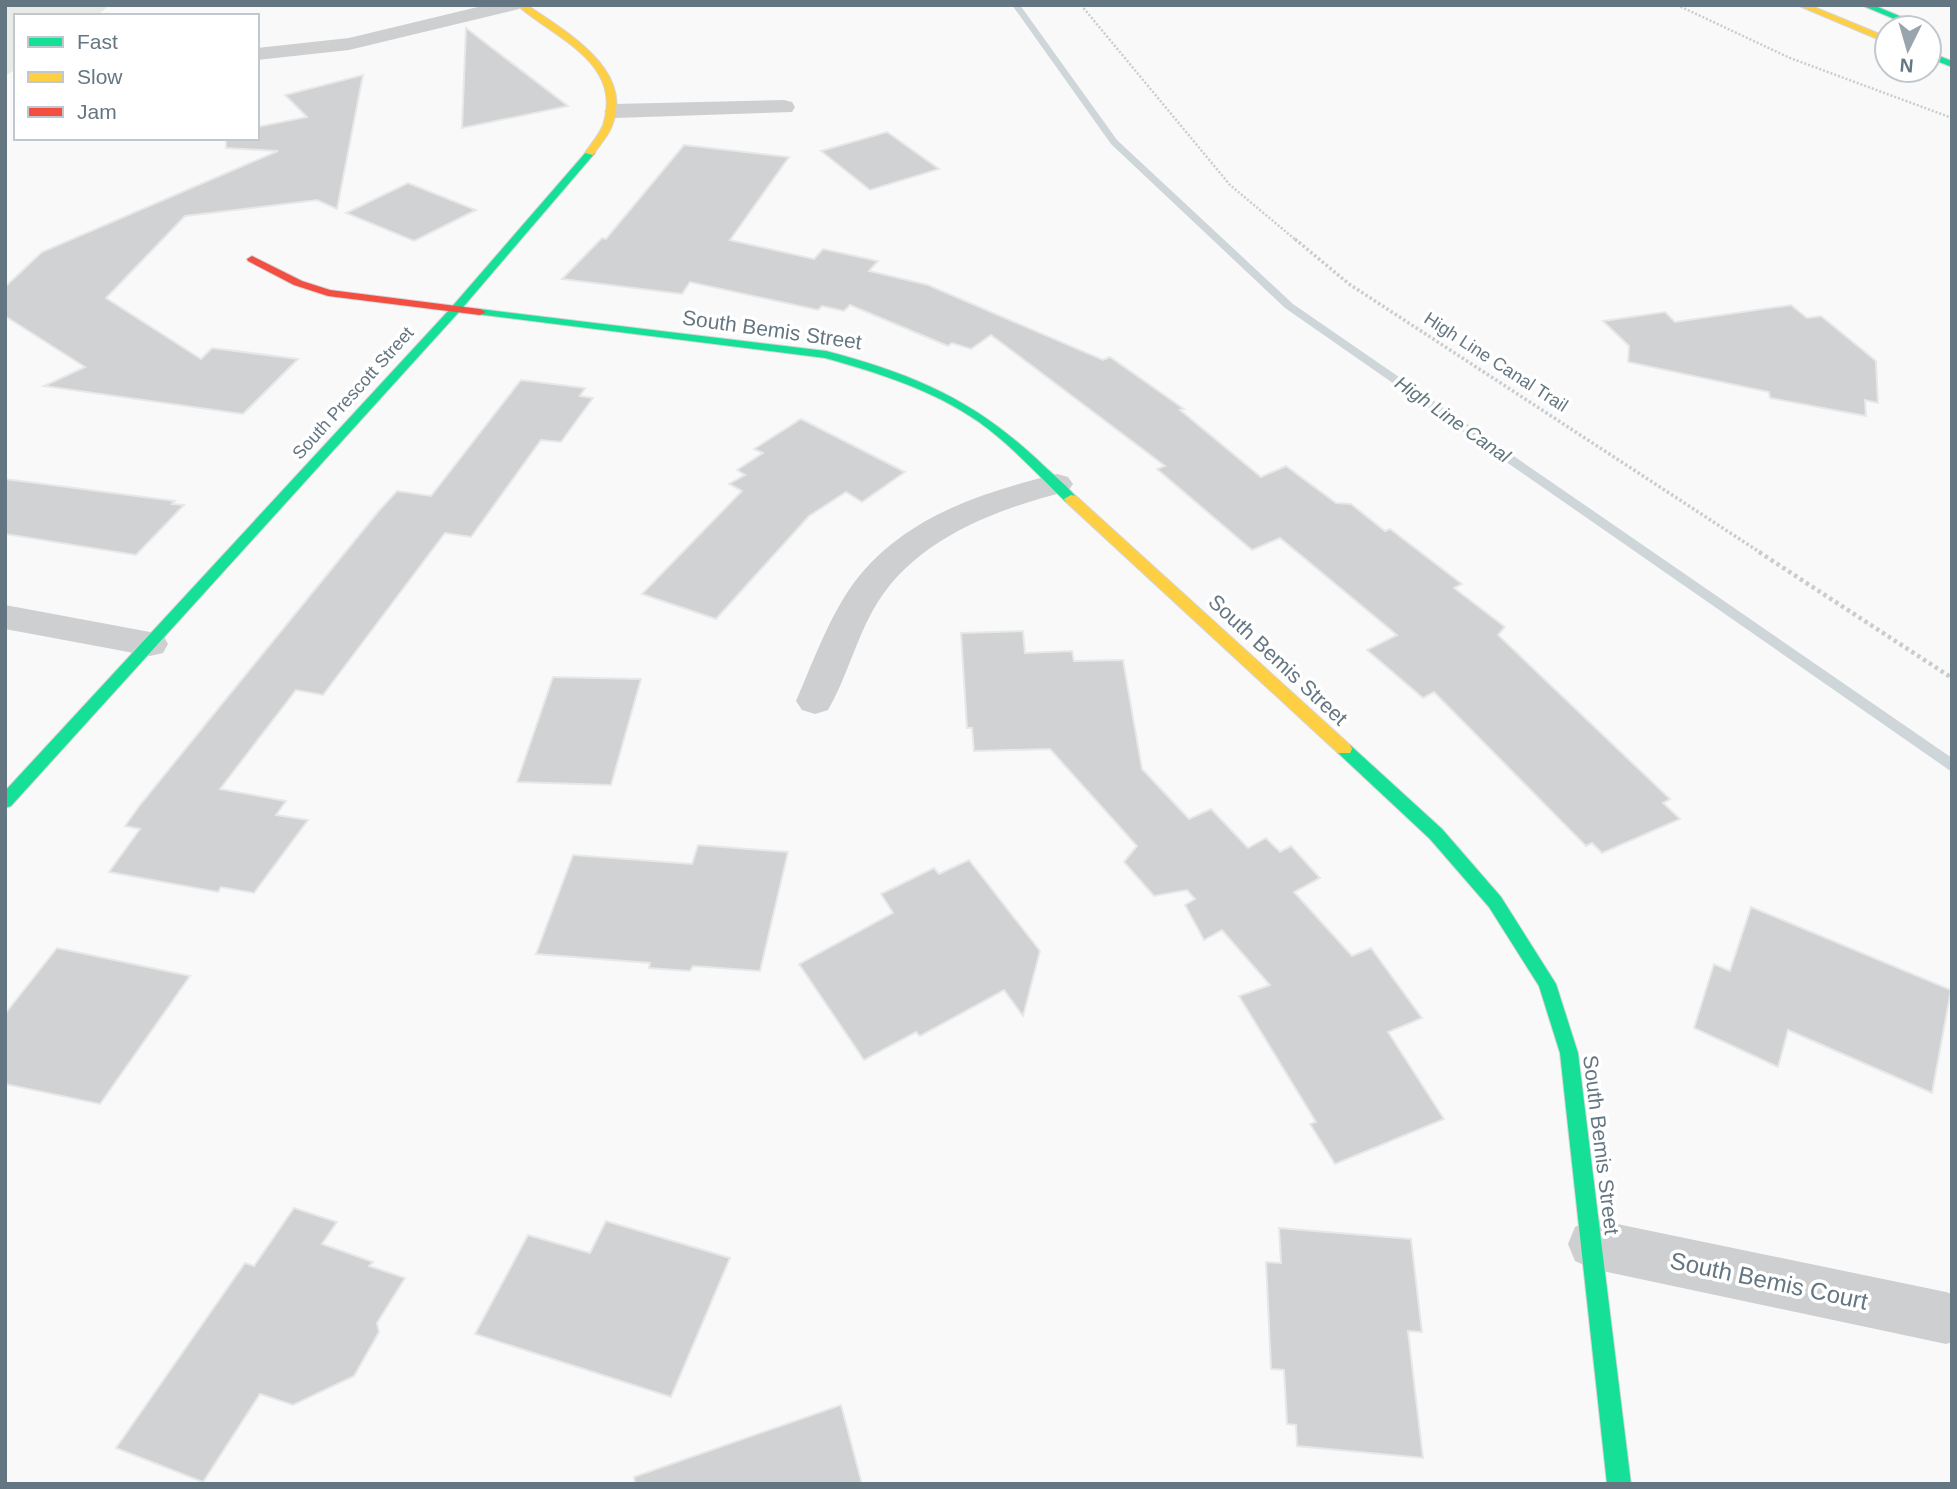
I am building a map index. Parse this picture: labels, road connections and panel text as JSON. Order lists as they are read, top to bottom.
{
  "streets": {
    "street": ["South Bemis Street", "South Prescott Street", "South Bemis Court"],
    "path": ["High Line Canal Trail"]
  },
  "crossings": [
    ["South Bemis Street", "South Prescott Street"],
    ["South Bemis Street", "South Bemis Court"]
  ],
  "water": ["High Line Canal"],
  "legend": ["Fast", "Slow", "Jam"],
  "north": "bottom"
}
